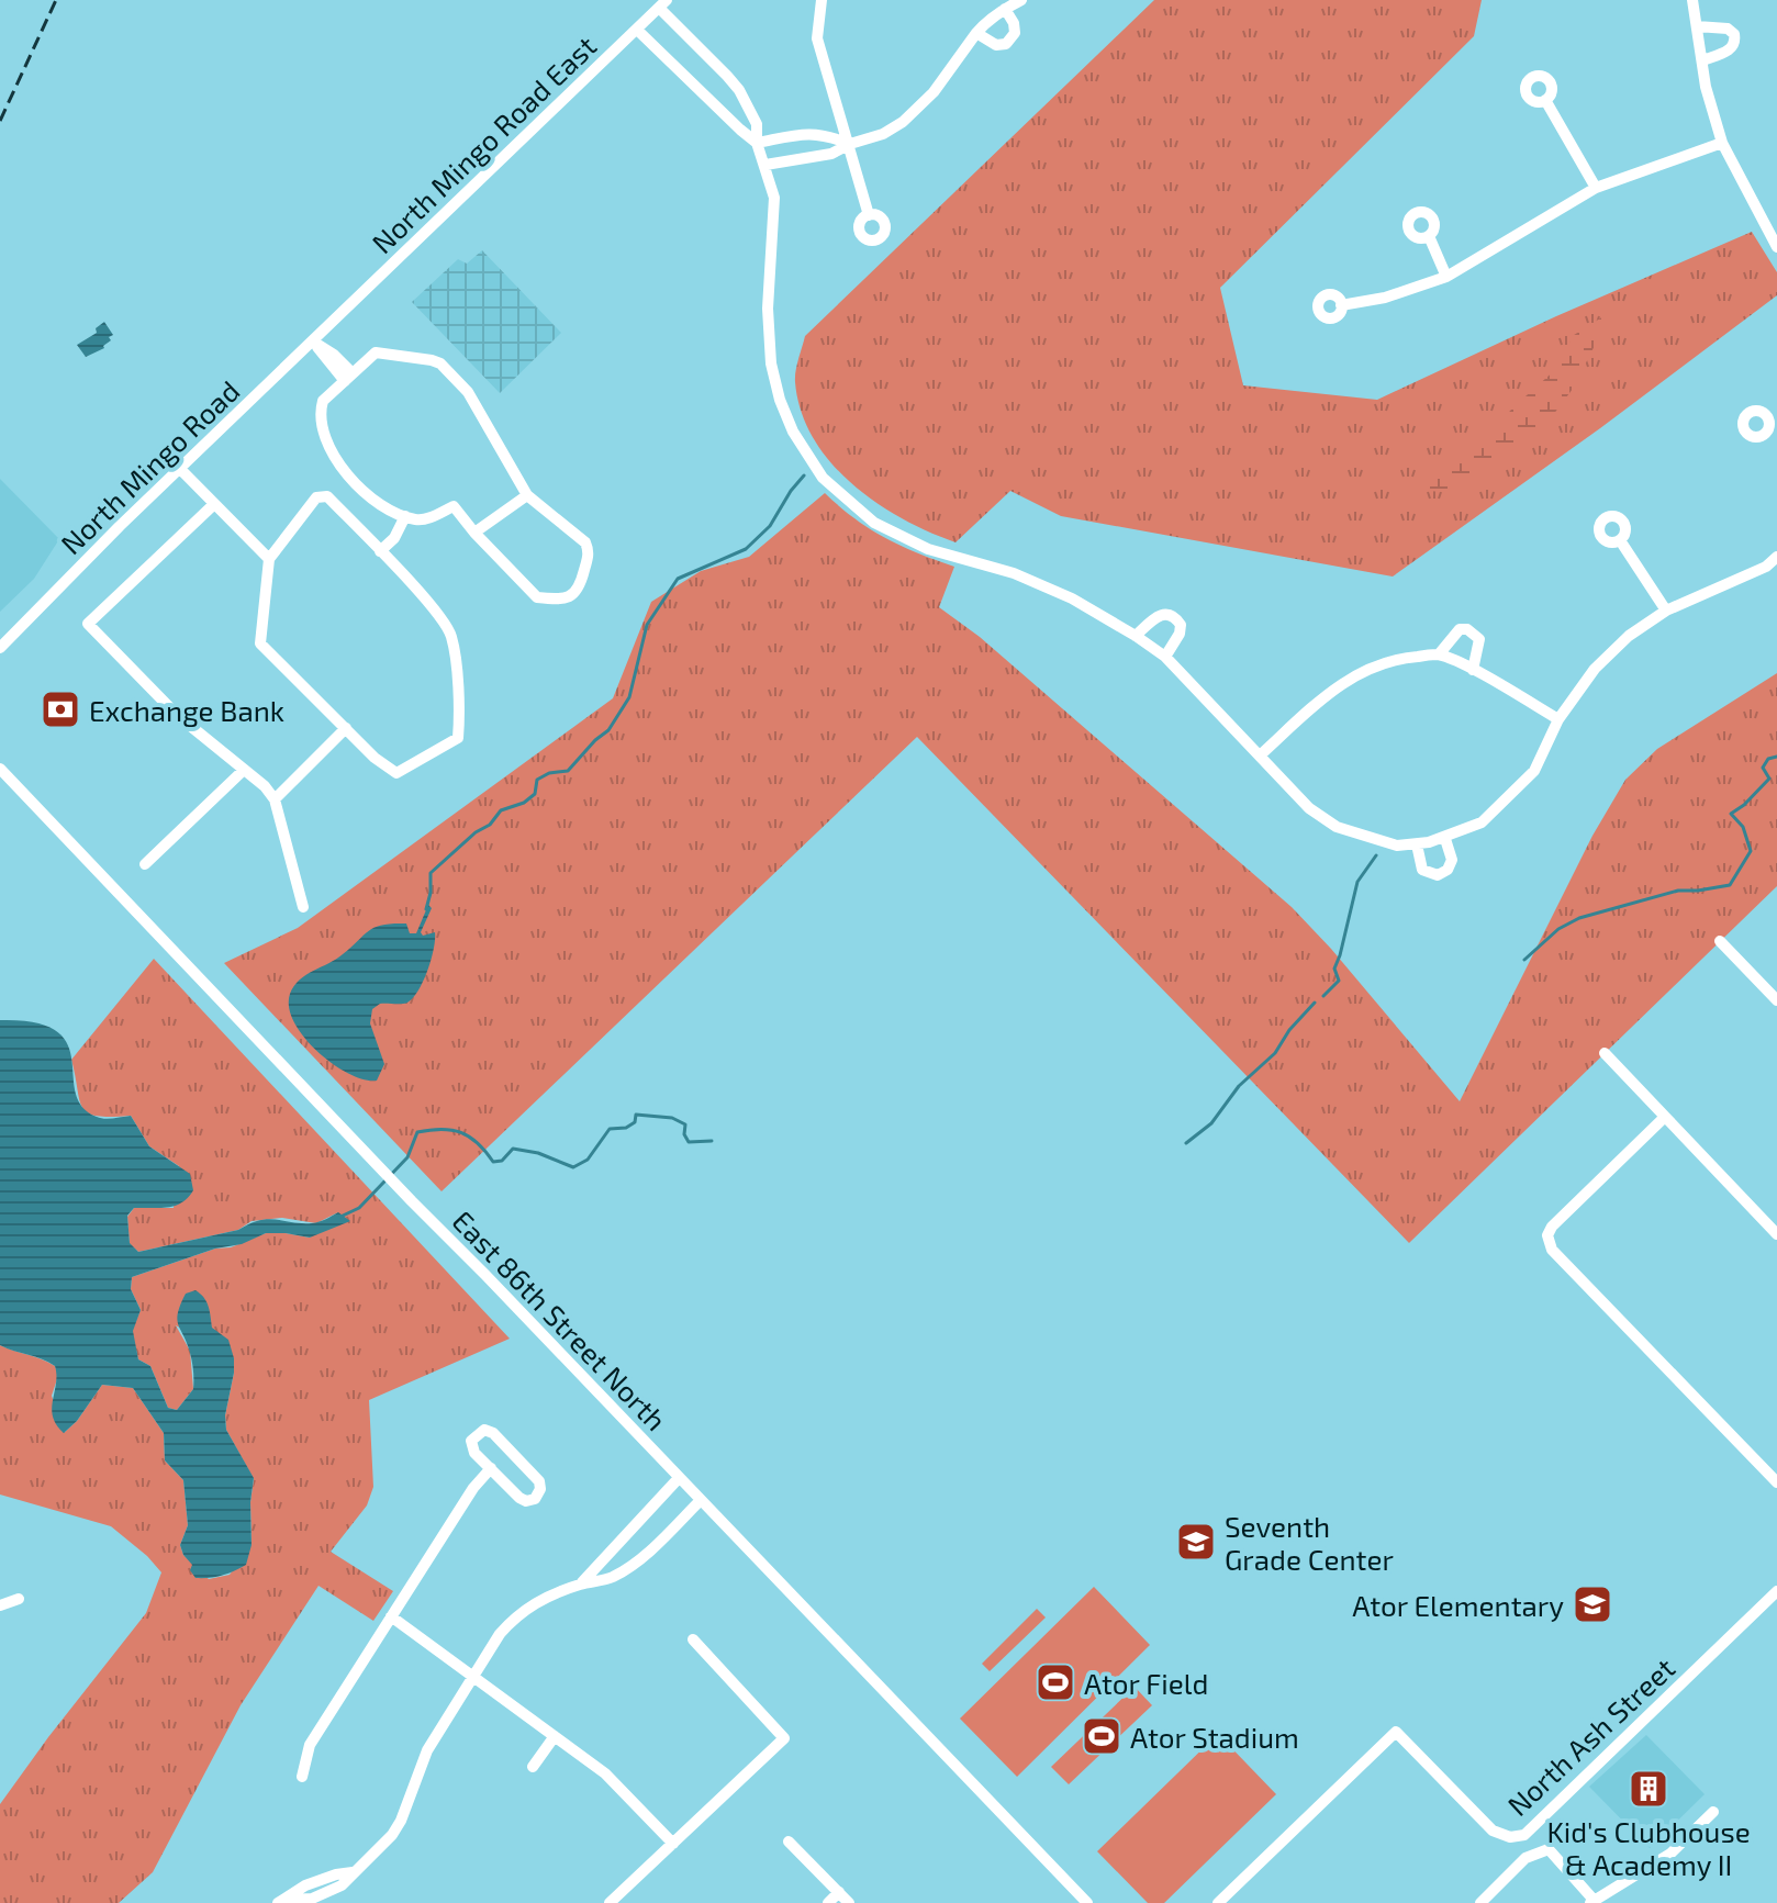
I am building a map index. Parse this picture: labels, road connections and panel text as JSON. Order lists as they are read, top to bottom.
{
  "streets": {
    "street": [
      "North Mingo Road East",
      "North Mingo Road",
      "East 86th Street North",
      "North Ash Street"
    ]
  },
  "crossings": [
    ["North Mingo Road East", "North Mingo Road"]
  ],
  "places": {
    "bank": ["Exchange Bank"],
    "school or university": ["Seventh Grade Center", "Ator Elementary"],
    "sports": ["Ator Field", "Ator Stadium"],
    "building": ["Kid's Clubhouse & Academy II"]
  }
}
